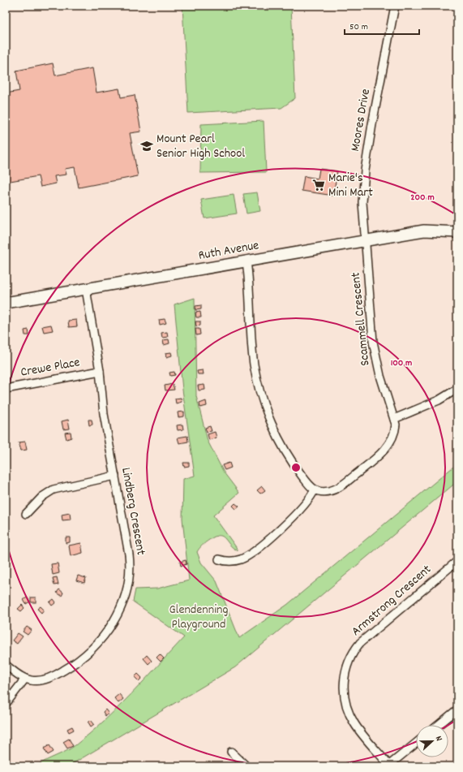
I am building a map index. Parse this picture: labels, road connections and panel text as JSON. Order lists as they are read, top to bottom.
{
  "streets": {
    "main road": ["Ruth Avenue"],
    "street": [
      "Moores Drive",
      "Scammell Crescent",
      "Crewe Place",
      "Lindberg Crescent",
      "Armstrong Crescent"
    ]
  },
  "crossings": [
    ["Moores Drive", "Ruth Avenue"],
    ["Moores Drive", "Scammell Crescent"],
    ["Ruth Avenue", "Scammell Crescent"],
    ["Ruth Avenue", "Lindberg Crescent"],
    ["Crewe Place", "Lindberg Crescent"]
  ],
  "parks": ["Glendenning Playground"],
  "places": {
    "school or university": ["Mount Pearl Senior High School"],
    "supermarket": ["Marie's Mini Mart"]
  },
  "scale_bar": "50 m",
  "north": "right",
  "rings": ["200 m", "100 m"]
}
